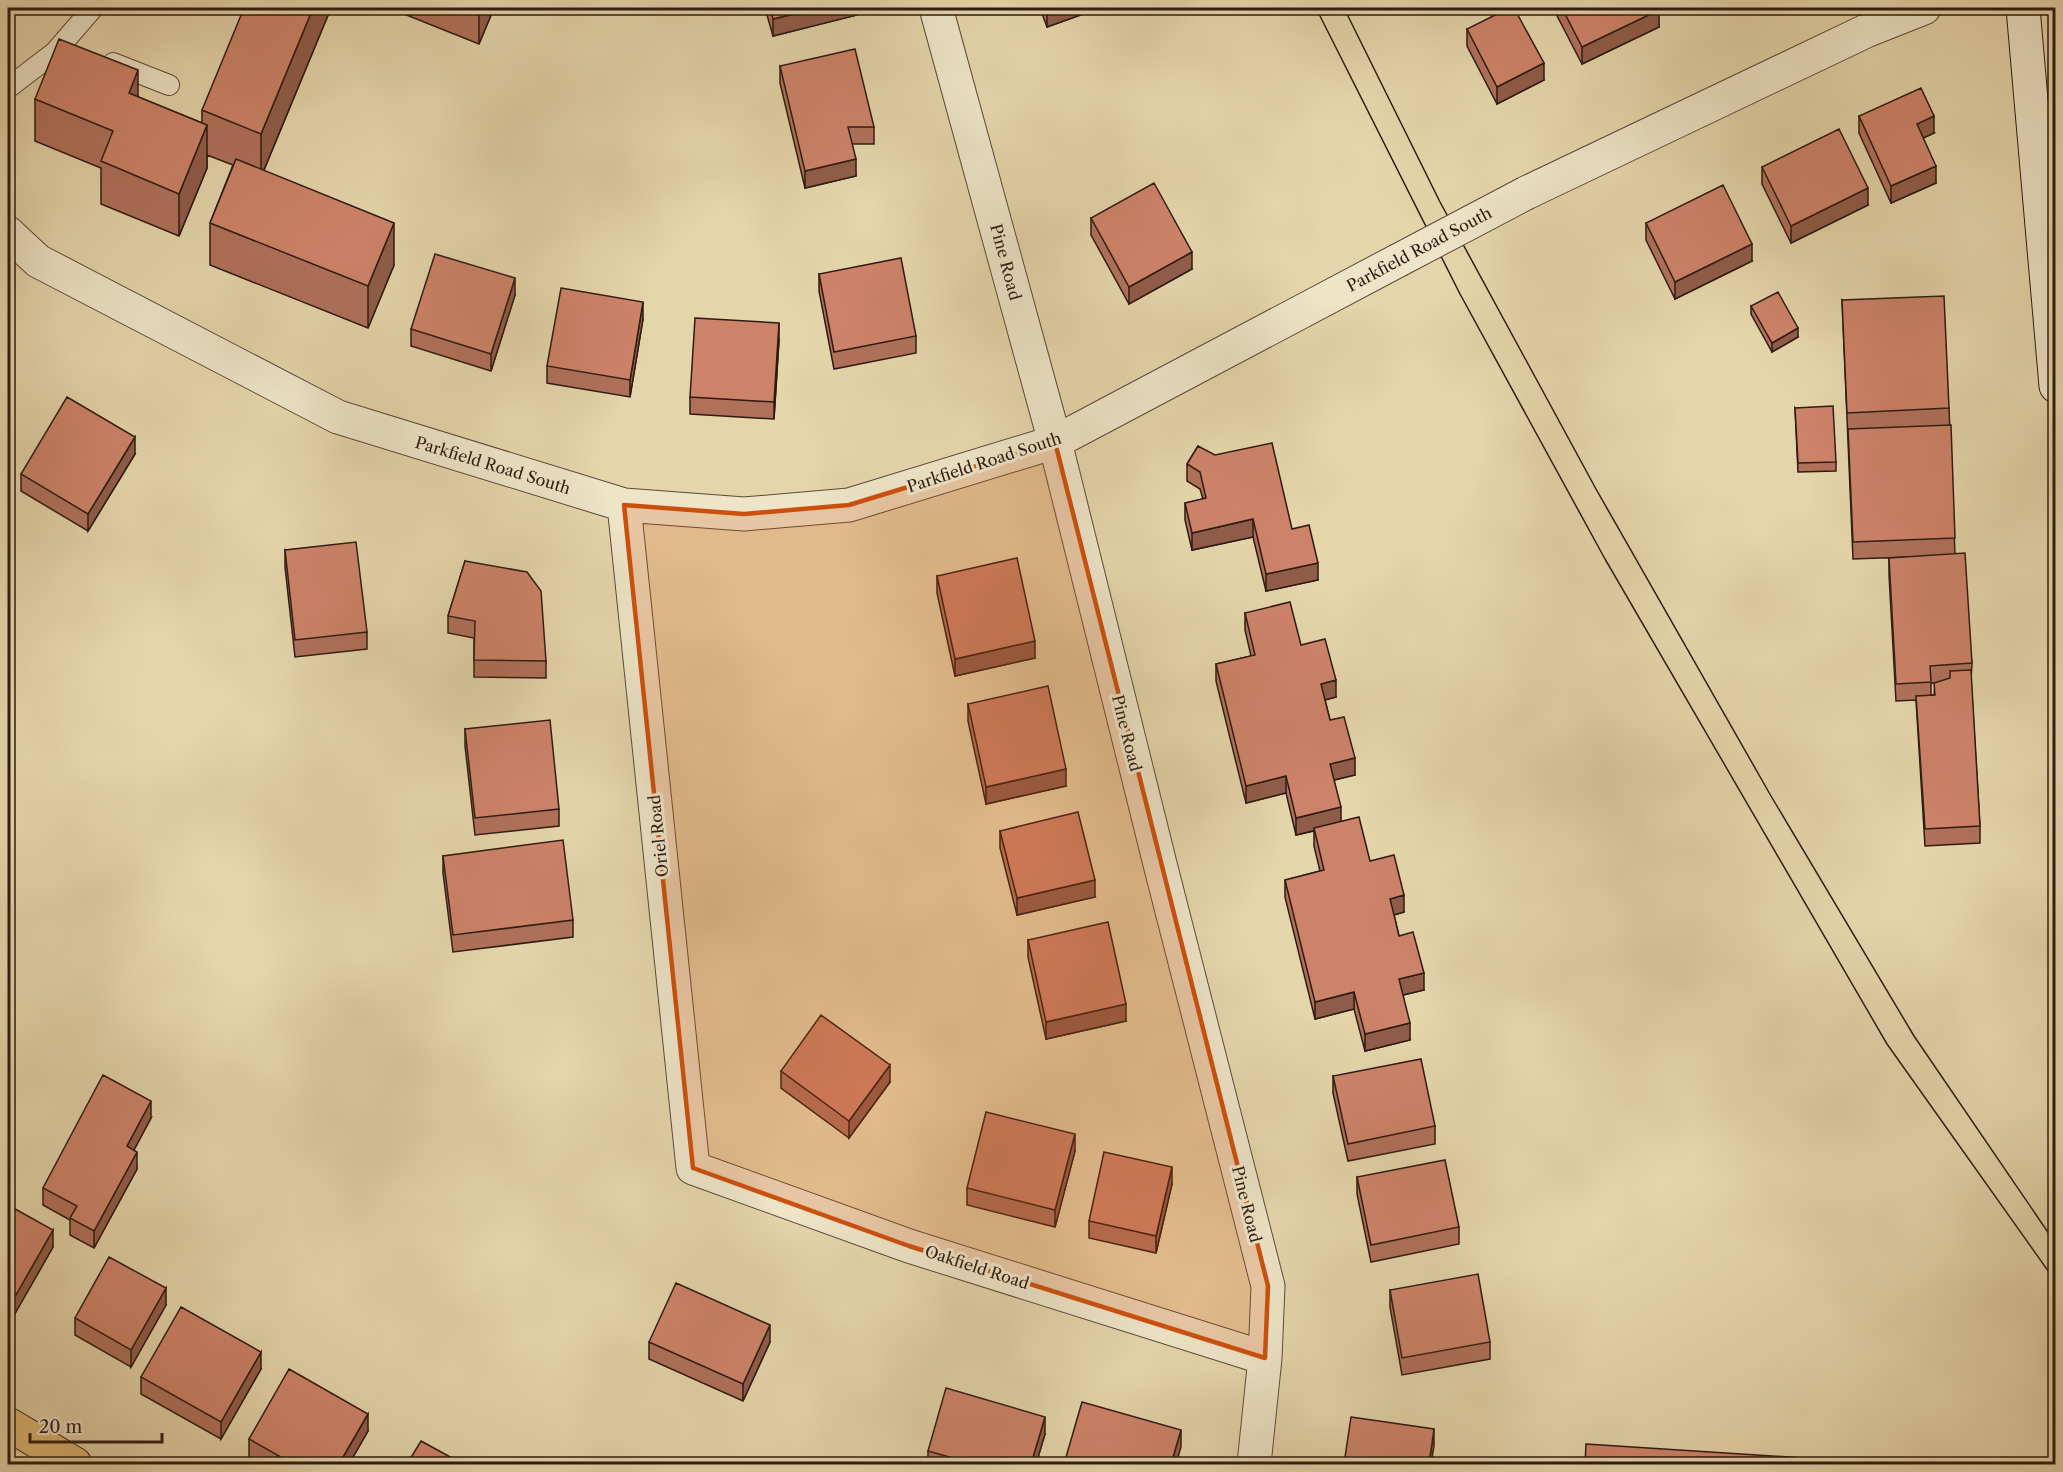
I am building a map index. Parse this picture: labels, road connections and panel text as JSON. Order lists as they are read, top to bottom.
{
  "streets": {
    "street": [
      "Parkfield Road South",
      "Pine Road",
      "Oriel Road",
      "Oakfield Road"
    ]
  },
  "crossings": [
    ["Parkfield Road South", "Pine Road"],
    ["Parkfield Road South", "Oriel Road"],
    ["Pine Road", "Oakfield Road"],
    ["Oriel Road", "Oakfield Road"]
  ],
  "scale_bar": "20 m"
}
